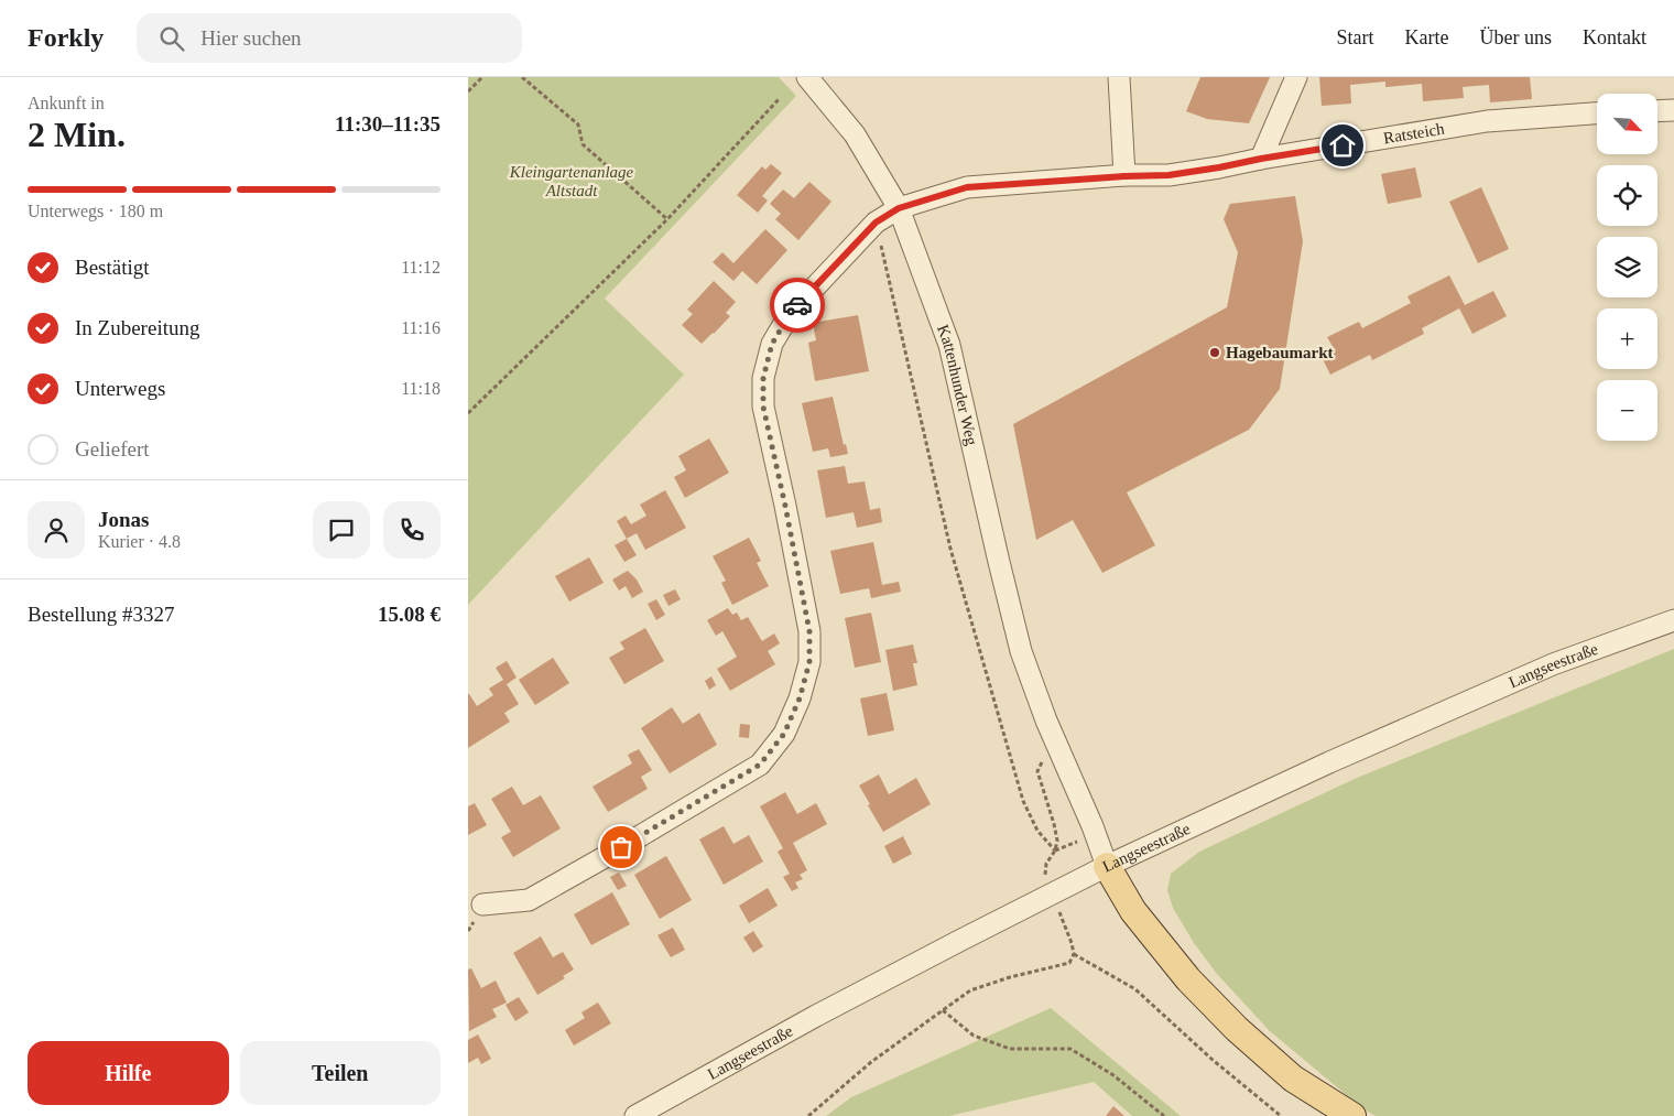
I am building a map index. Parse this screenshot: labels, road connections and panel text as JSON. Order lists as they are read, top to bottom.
{
  "streets": {
    "street": ["Ratsteich", "Kattenhunder Weg", "Langseestraße"]
  },
  "crossings": [
    ["Ratsteich", "Kattenhunder Weg"],
    ["Kattenhunder Weg", "Langseestraße"]
  ],
  "parks": ["Kleingartenanlage Altstadt"],
  "places": ["Hagebaumarkt"],
  "north": "bottom right",
  "page": {
    "header": "Forkly",
    "search": "Hier suchen",
    "nav": [
      "Start",
      "Karte",
      "Über uns",
      "Kontakt"
    ],
    "heading": ["2 Min.", "Ankunft in", "11:30–11:35"],
    "panel": [
      "Jonas",
      "Kurier · 4.8",
      "Bestellung #3327",
      "15.08 €"
    ],
    "map_buttons": ["+", "−"],
    "bar": "Unterwegs · 180 m",
    "list": [
      ["Bestätigt", "11:12"],
      ["In Zubereitung", "11:16"],
      ["Unterwegs", "11:18"],
      "Geliefert"
    ],
    "buttons": ["Hilfe", "Teilen"]
  }
}
